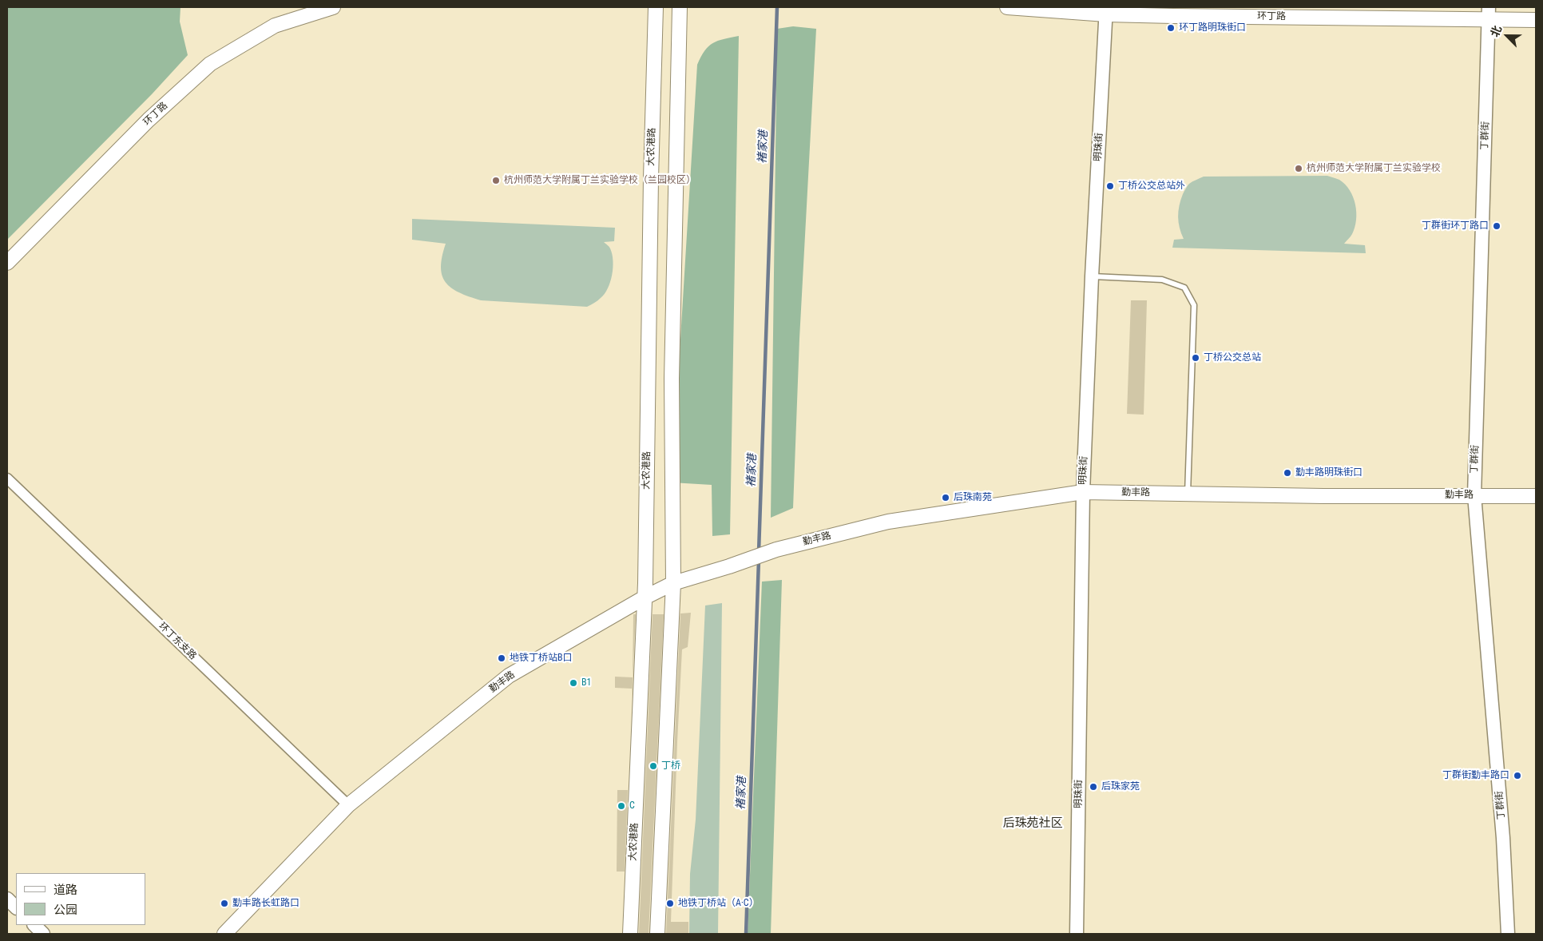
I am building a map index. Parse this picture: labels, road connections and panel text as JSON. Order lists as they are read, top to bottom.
{
  "streets": {
    "main road": ["环丁路", "大农港路", "勤丰路"],
    "street": ["丁群街", "明珠街", "环丁东支路"]
  },
  "crossings": [
    ["环丁路", "丁群街"],
    ["环丁路", "明珠街"],
    ["丁群街", "勤丰路"],
    ["大农港路", "勤丰路"],
    ["明珠街", "勤丰路"],
    ["勤丰路", "环丁东支路"]
  ],
  "districts": ["后珠苑社区"],
  "water": ["褚家港"],
  "places": [
    "环丁路明珠街口",
    "杭州师范大学附属丁兰实验学校",
    "杭州师范大学附属丁兰实验学校（兰园校区）",
    "丁桥公交总站外",
    "丁群街环丁路口",
    "丁桥公交总站",
    "勤丰路明珠街口",
    "后珠南苑",
    "地铁丁桥站B口",
    "B1",
    "丁桥",
    "丁群街勤丰路口",
    "后珠家苑",
    "C",
    "勤丰路长虹路口",
    "地铁丁桥站（A·C）"
  ],
  "legend": ["道路", "公园"],
  "north": "top left"
}
